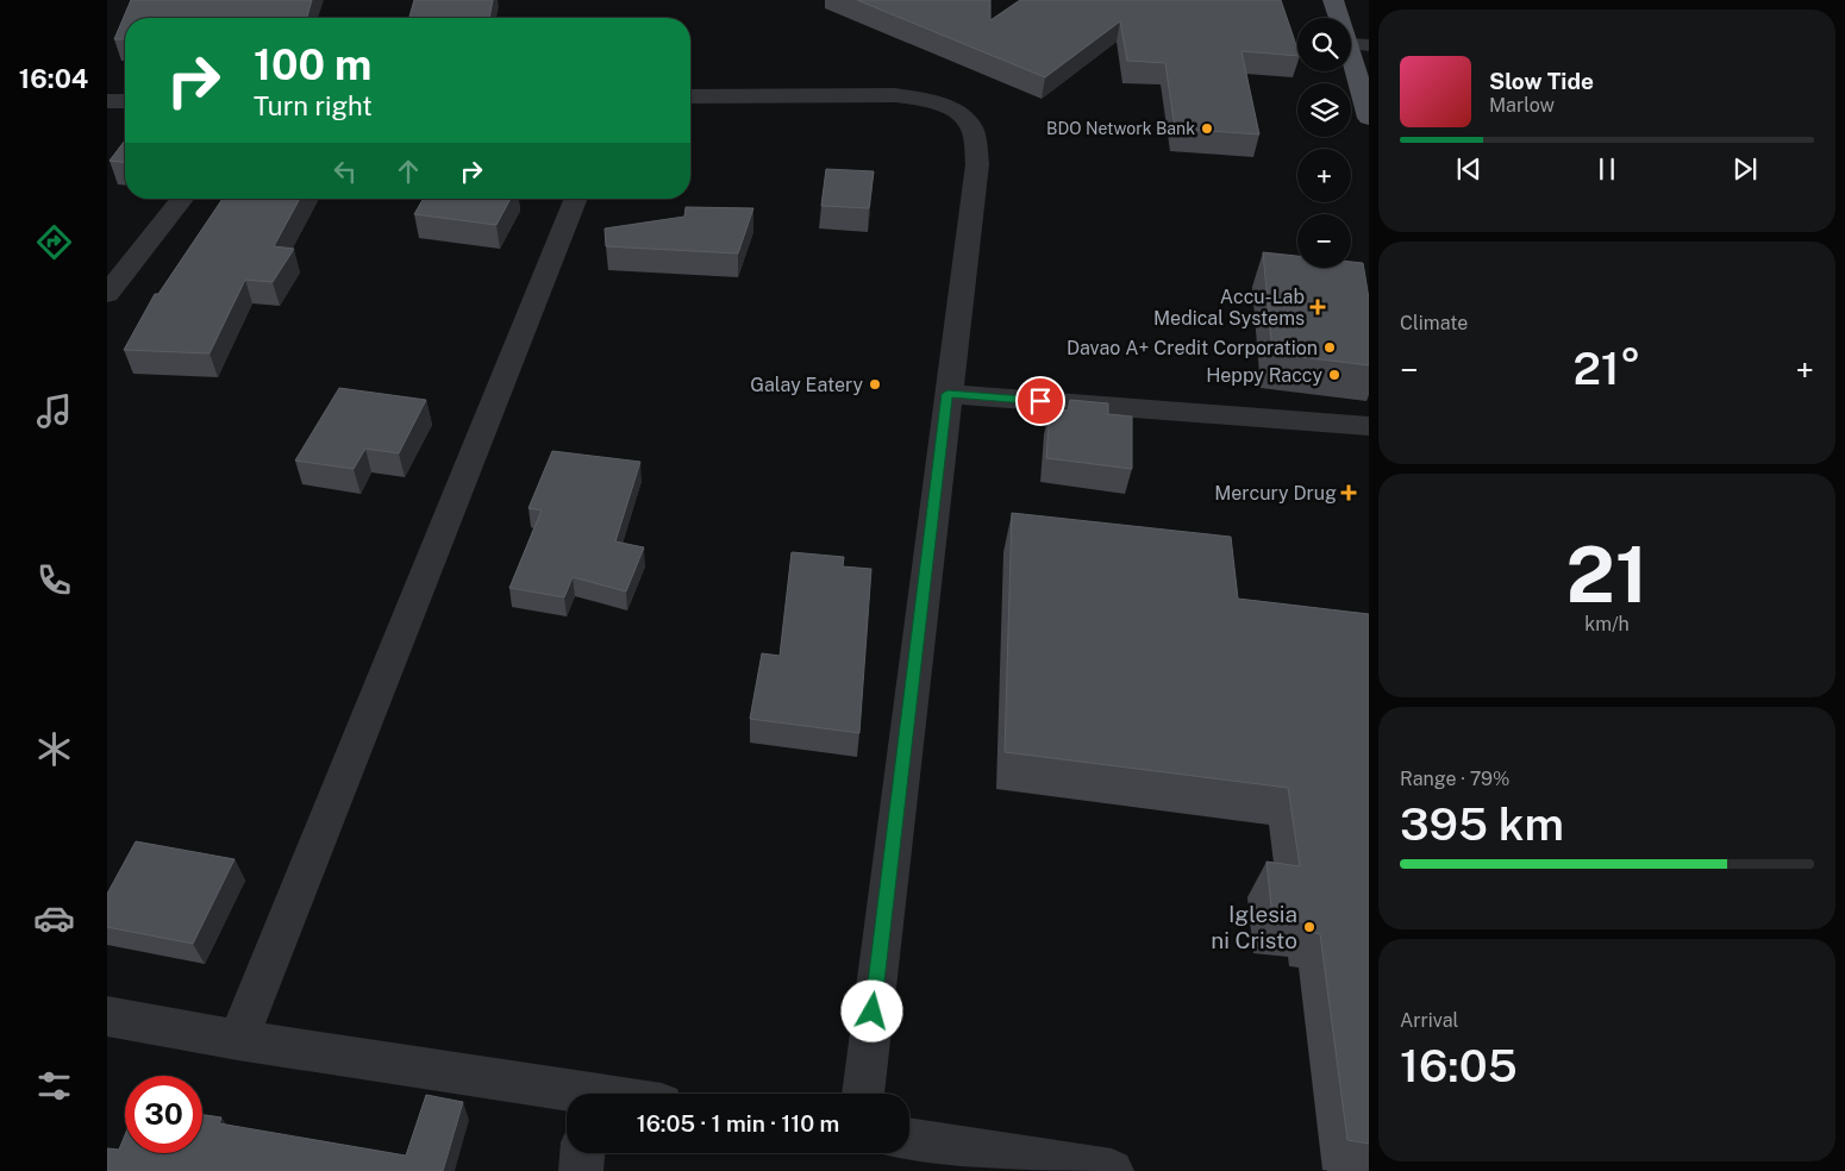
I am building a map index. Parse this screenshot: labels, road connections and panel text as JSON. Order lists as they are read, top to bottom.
{
  "places": {
    "other": [
      "BDO Network Bank",
      "Davao A+ Credit Corporation",
      "Heppy Raccy",
      "Galay Eatery",
      "Iglesia ni Cristo"
    ],
    "health": ["Accu-Lab Medical Systems", "Mercury Drug"]
  },
  "page": {
    "tabs": "16:04",
    "map_buttons": ["+", "−"],
    "turn": ["100 m", "Turn right"],
    "song": ["Slow Tide", "Marlow"],
    "tile": [
      "Climate",
      ["21", "km/h"],
      ["Range · 79%", "395 km"],
      ["Arrival", "16:05"]
    ],
    "heat": ["−", "21°", "+"],
    "limit": "30",
    "trip": "16:05 · 1 min · 110 m"
  }
}
